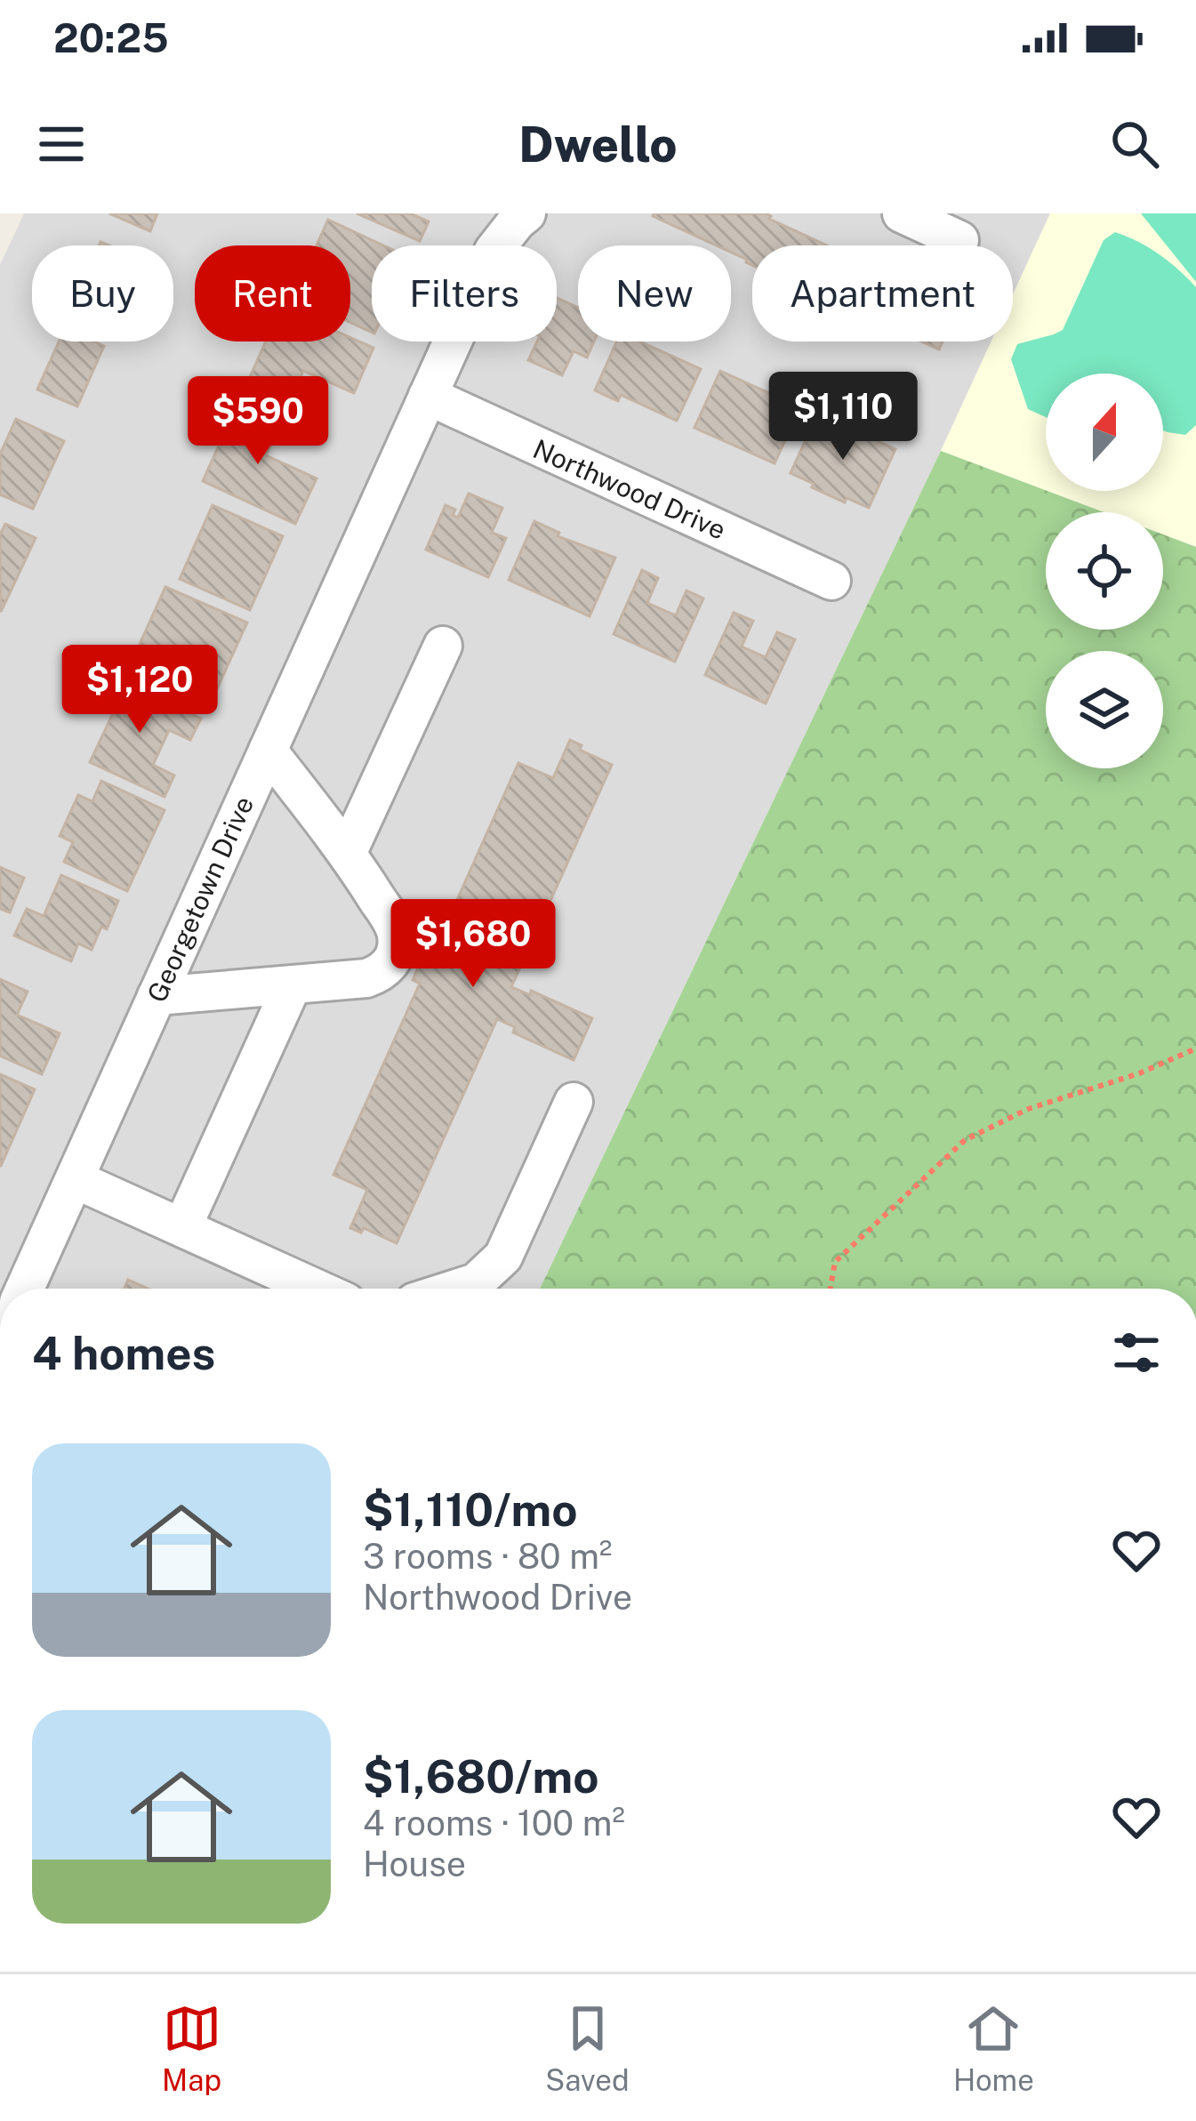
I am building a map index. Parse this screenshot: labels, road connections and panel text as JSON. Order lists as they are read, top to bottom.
{
  "streets": {
    "street": ["Northwood Drive", "Georgetown Drive"]
  },
  "crossings": [
    ["Northwood Drive", "Georgetown Drive"]
  ],
  "north": "top",
  "page": {
    "status": "20:25",
    "header": "Dwello",
    "chip": [
      "Buy",
      "Rent",
      "Filters",
      "New",
      "Apartment"
    ],
    "price": [
      "$1,110",
      "$590",
      "$1,120",
      "$1,680"
    ],
    "heading": "4 homes",
    "list": [
      {
        "name": "$1,110/mo",
        "note": "3 rooms · 80 m² · Northwood Drive"
      },
      {
        "name": "$1,680/mo",
        "note": "4 rooms · 100 m² · House"
      }
    ],
    "tabs": ["Map", "Saved", "Home"]
  }
}
